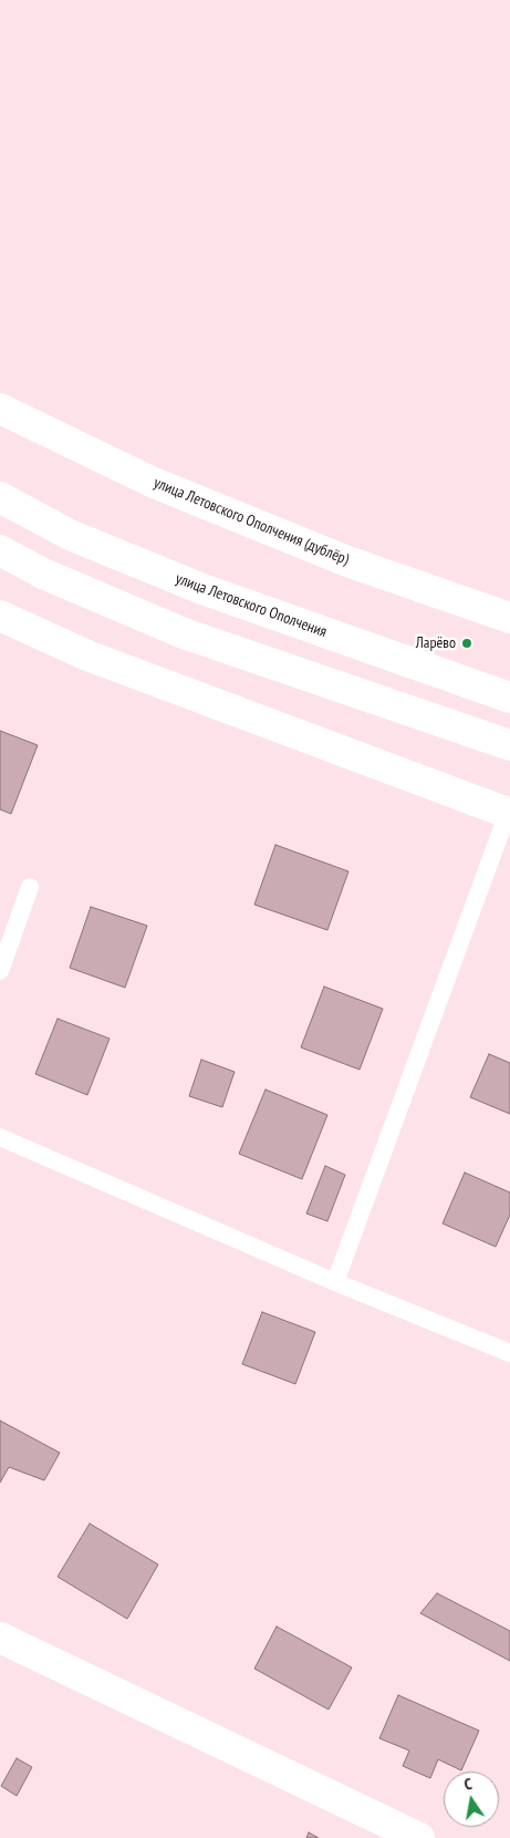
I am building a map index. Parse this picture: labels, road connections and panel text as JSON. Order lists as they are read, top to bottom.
{
  "streets": {
    "street": ["улица Летовского Ополчения (дублёр)", "улица Летовского Ополчения"]
  },
  "places": ["Ларёво"],
  "north": "top"
}
